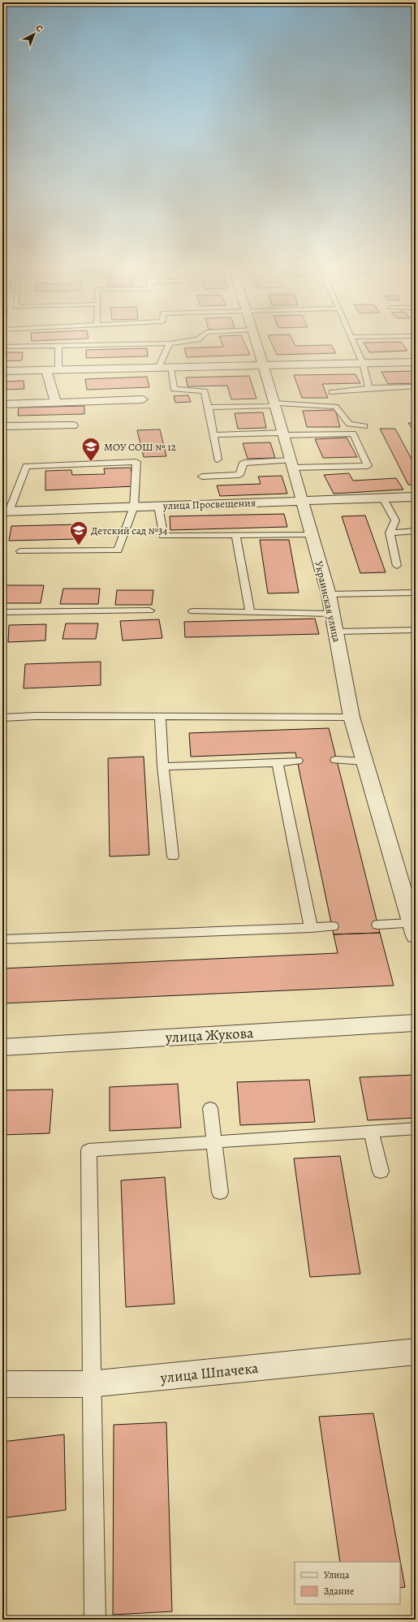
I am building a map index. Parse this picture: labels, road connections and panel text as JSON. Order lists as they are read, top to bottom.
{
  "streets": {
    "street": [
      "улица Просвещения",
      "Украинская улица",
      "улица Жукова",
      "улица Шпачека"
    ]
  },
  "crossings": [
    ["улица Просвещения", "Украинская улица"]
  ],
  "places": {
    "school or university": ["МОУ СОШ № 12", "Детский сад №34"]
  },
  "legend": ["Улица", "Здание"],
  "north": "top right"
}
